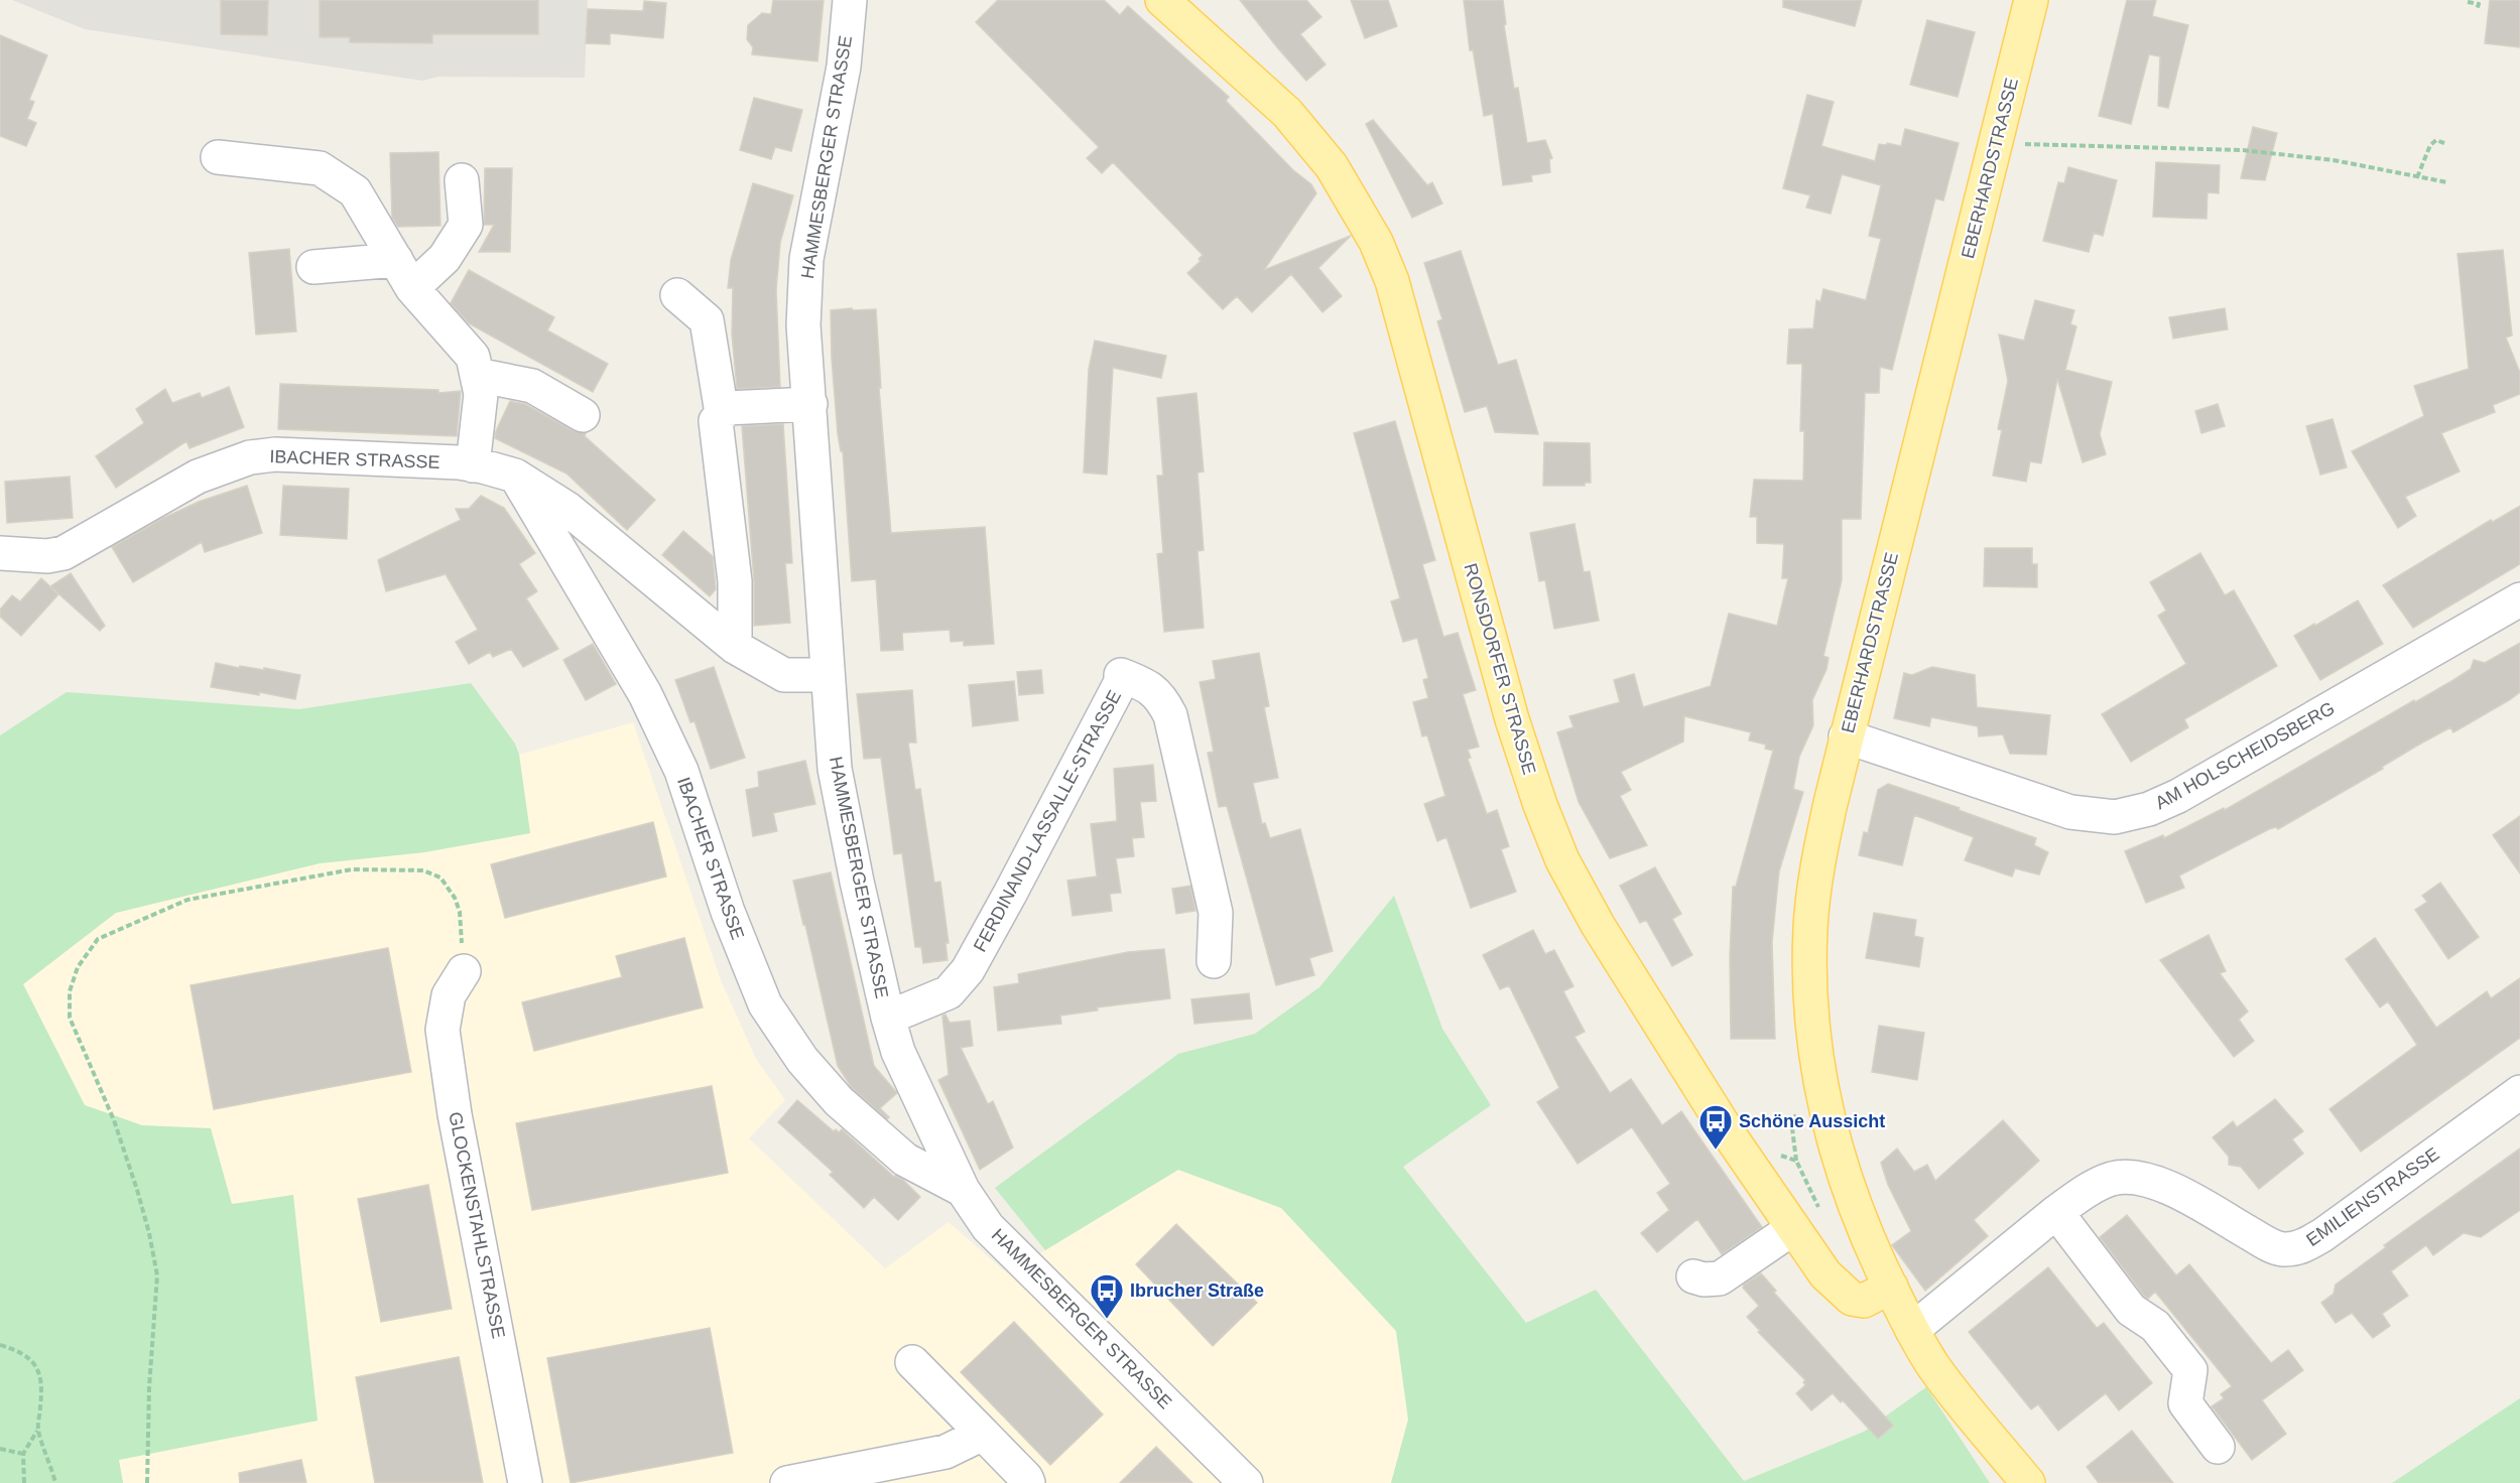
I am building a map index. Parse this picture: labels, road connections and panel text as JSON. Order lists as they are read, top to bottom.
{
  "streets": {
    "main road": ["EBERHARDSTRASSE", "RONSDORFER STRASSE"],
    "street": [
      "HAMMESBERGER STRASSE",
      "IBACHER STRASSE",
      "AM HOLSCHEIDSBERG",
      "FERDINAND-LASSALLE-STRASSE",
      "EMILIENSTRASSE",
      "GLOCKENSTAHLSTRASSE"
    ]
  },
  "crossings": [
    ["HAMMESBERGER STRASSE", "IBACHER STRASSE"],
    ["HAMMESBERGER STRASSE", "FERDINAND-LASSALLE-STRASSE"],
    ["EBERHARDSTRASSE", "RONSDORFER STRASSE"],
    ["EBERHARDSTRASSE", "AM HOLSCHEIDSBERG"],
    ["EBERHARDSTRASSE", "EMILIENSTRASSE"]
  ],
  "places": {
    "bus stop": ["Schöne Aussicht", "Ibrucher Straße"]
  }
}
